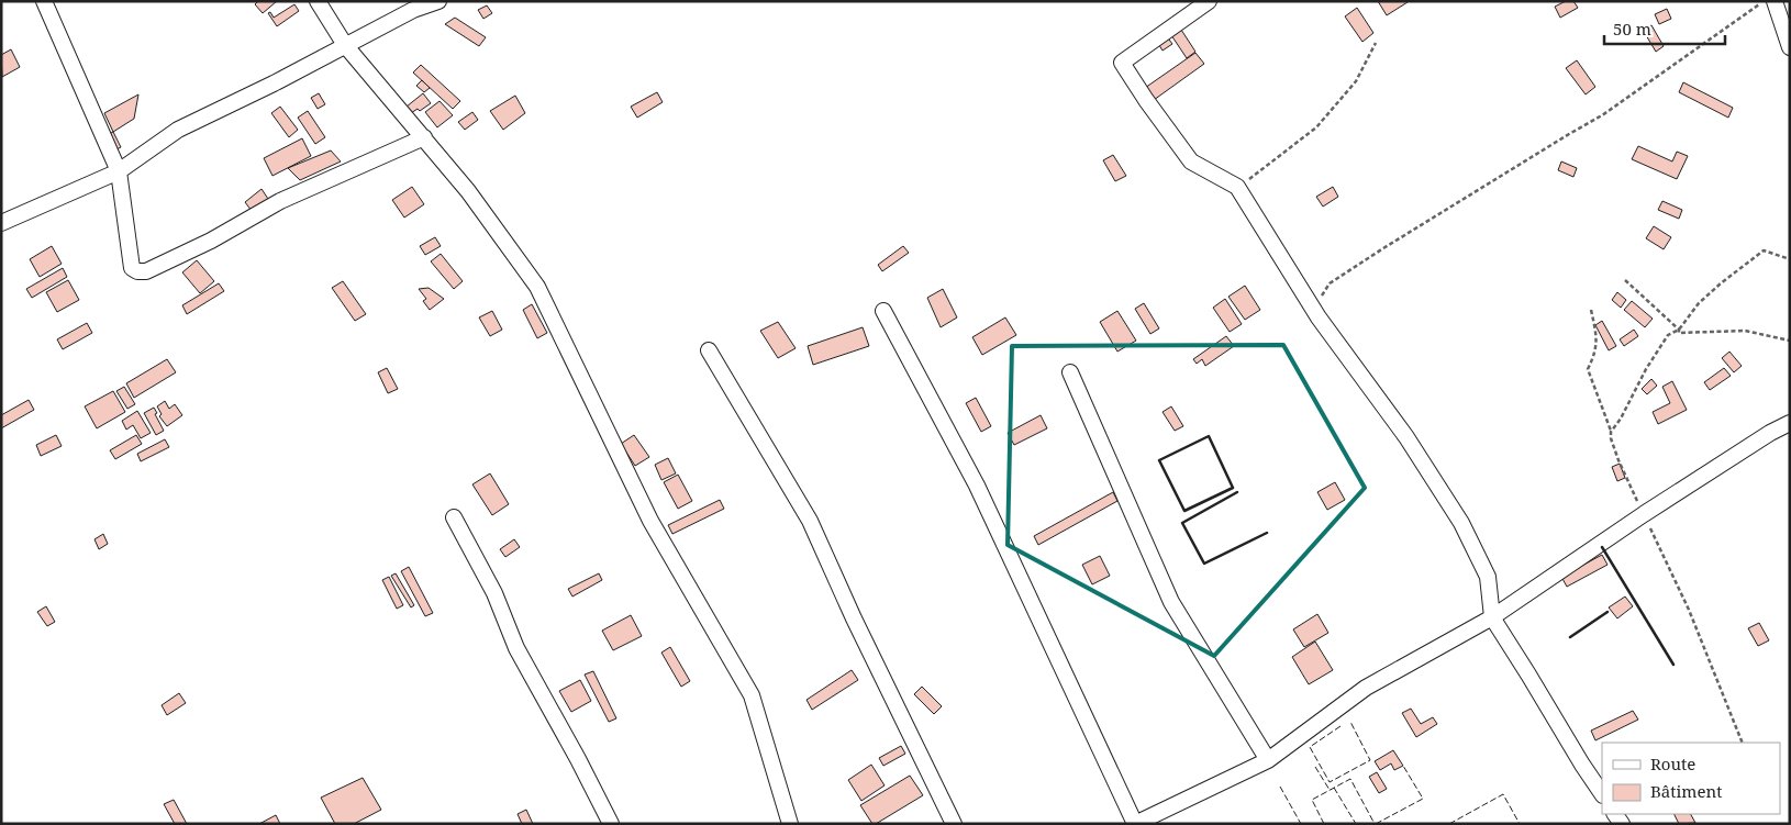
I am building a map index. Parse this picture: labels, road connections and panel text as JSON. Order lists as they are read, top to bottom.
{
  "legend": ["Route", "Bâtiment"],
  "scale_bar": "50 m"
}
